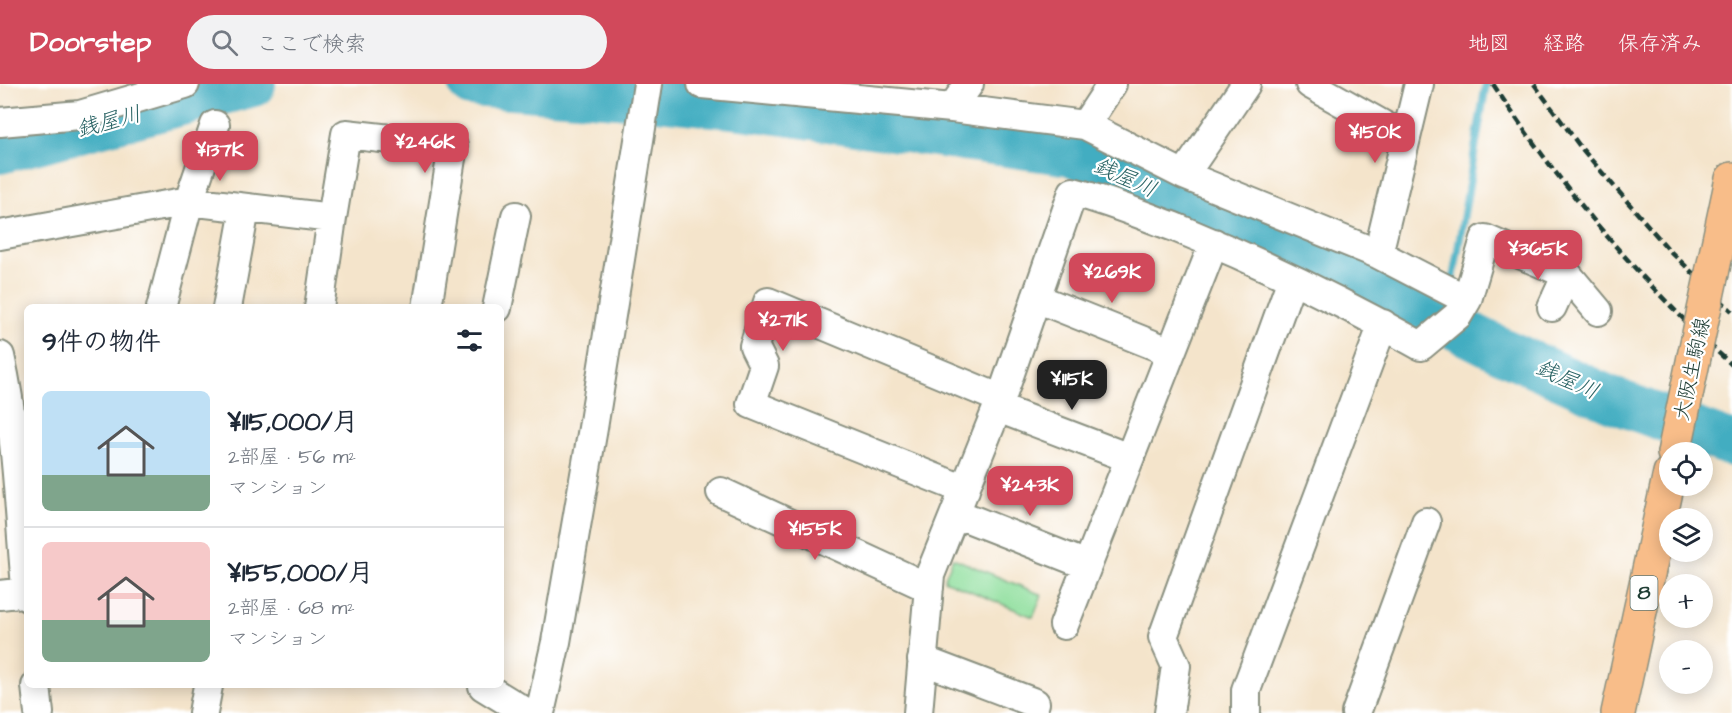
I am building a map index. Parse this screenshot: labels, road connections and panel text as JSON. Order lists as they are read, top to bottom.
{
  "streets": {
    "main road": ["大阪生駒線", "8"]
  },
  "water": ["銭屋川"],
  "page": {
    "header": "Doorstep",
    "search": "ここで検索",
    "nav": ["地図", "経路", "保存済み"],
    "price": [
      "¥150K",
      "¥246K",
      "¥137K",
      "¥365K",
      "¥269K",
      "¥271K",
      "¥115K",
      "¥243K",
      "¥155K"
    ],
    "heading": "9件の物件",
    "list": [
      {
        "name": "¥115,000/月",
        "note": "2部屋 · 56 m² · マンション"
      },
      {
        "name": "¥155,000/月",
        "note": "2部屋 · 68 m² · マンション"
      }
    ],
    "map_buttons": ["+", "−"]
  }
}
